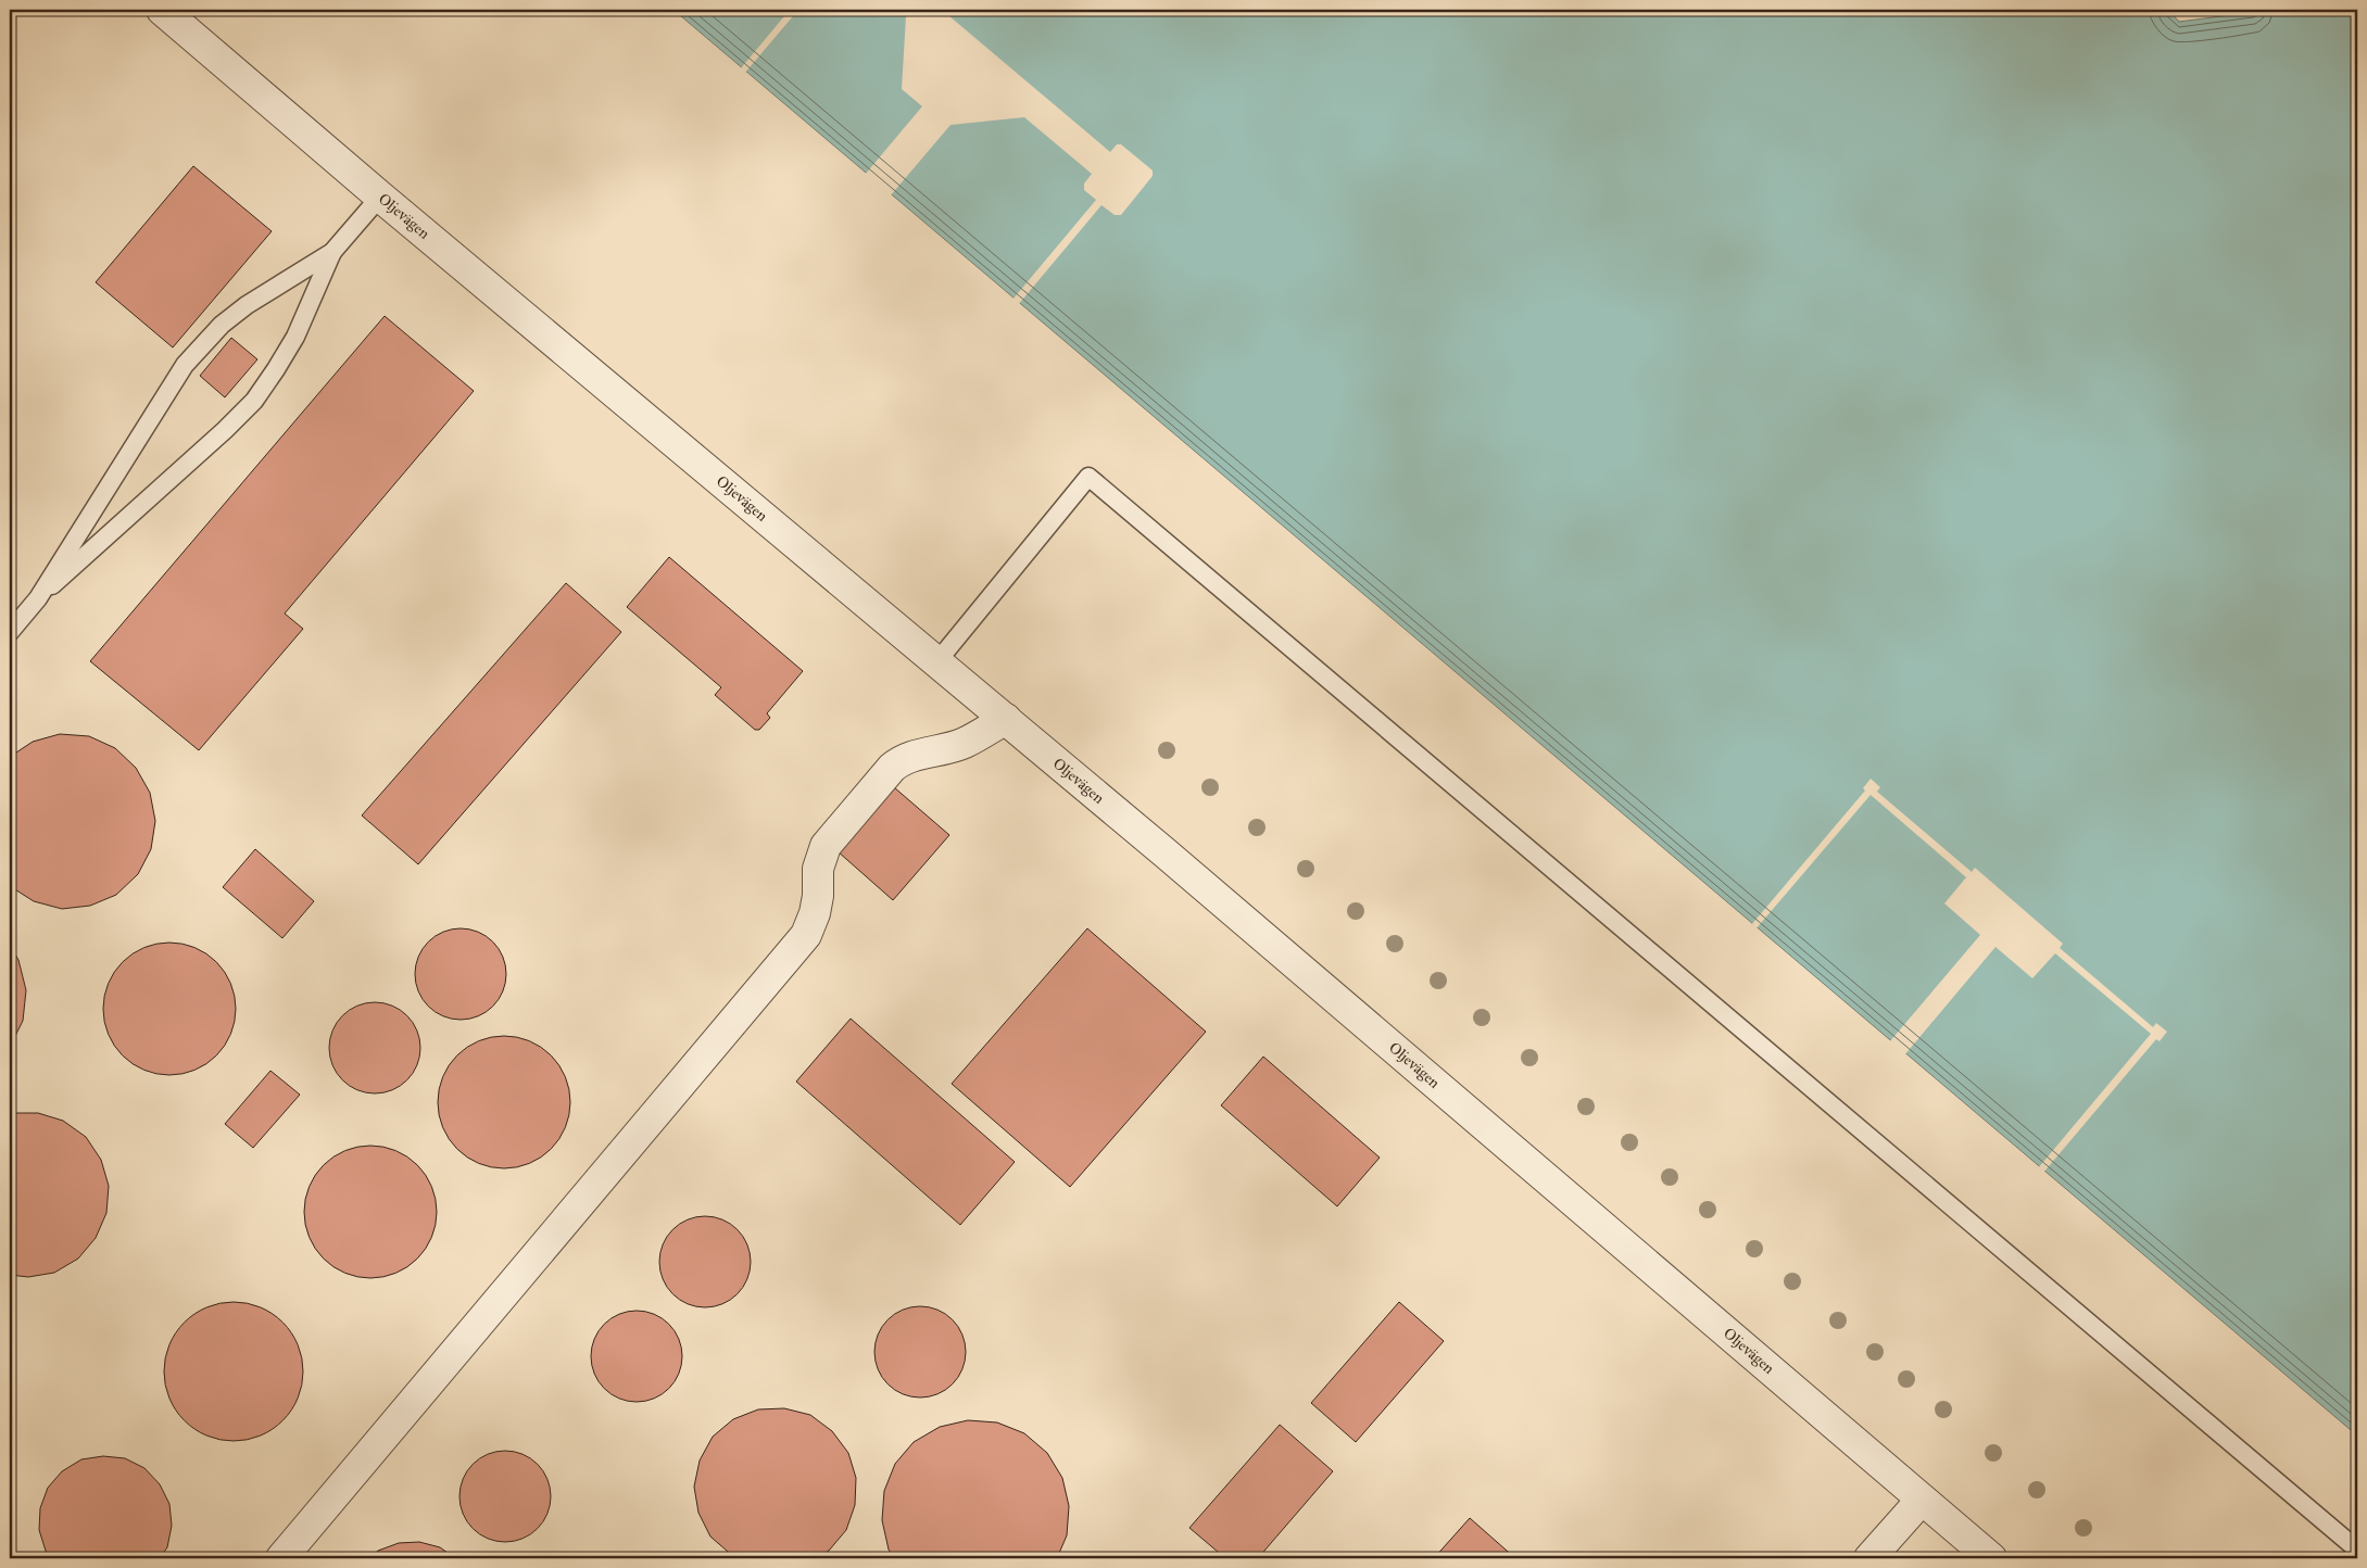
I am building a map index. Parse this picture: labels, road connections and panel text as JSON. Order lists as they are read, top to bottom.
{
  "streets": {
    "street": ["Oljevägen"]
  }
}
